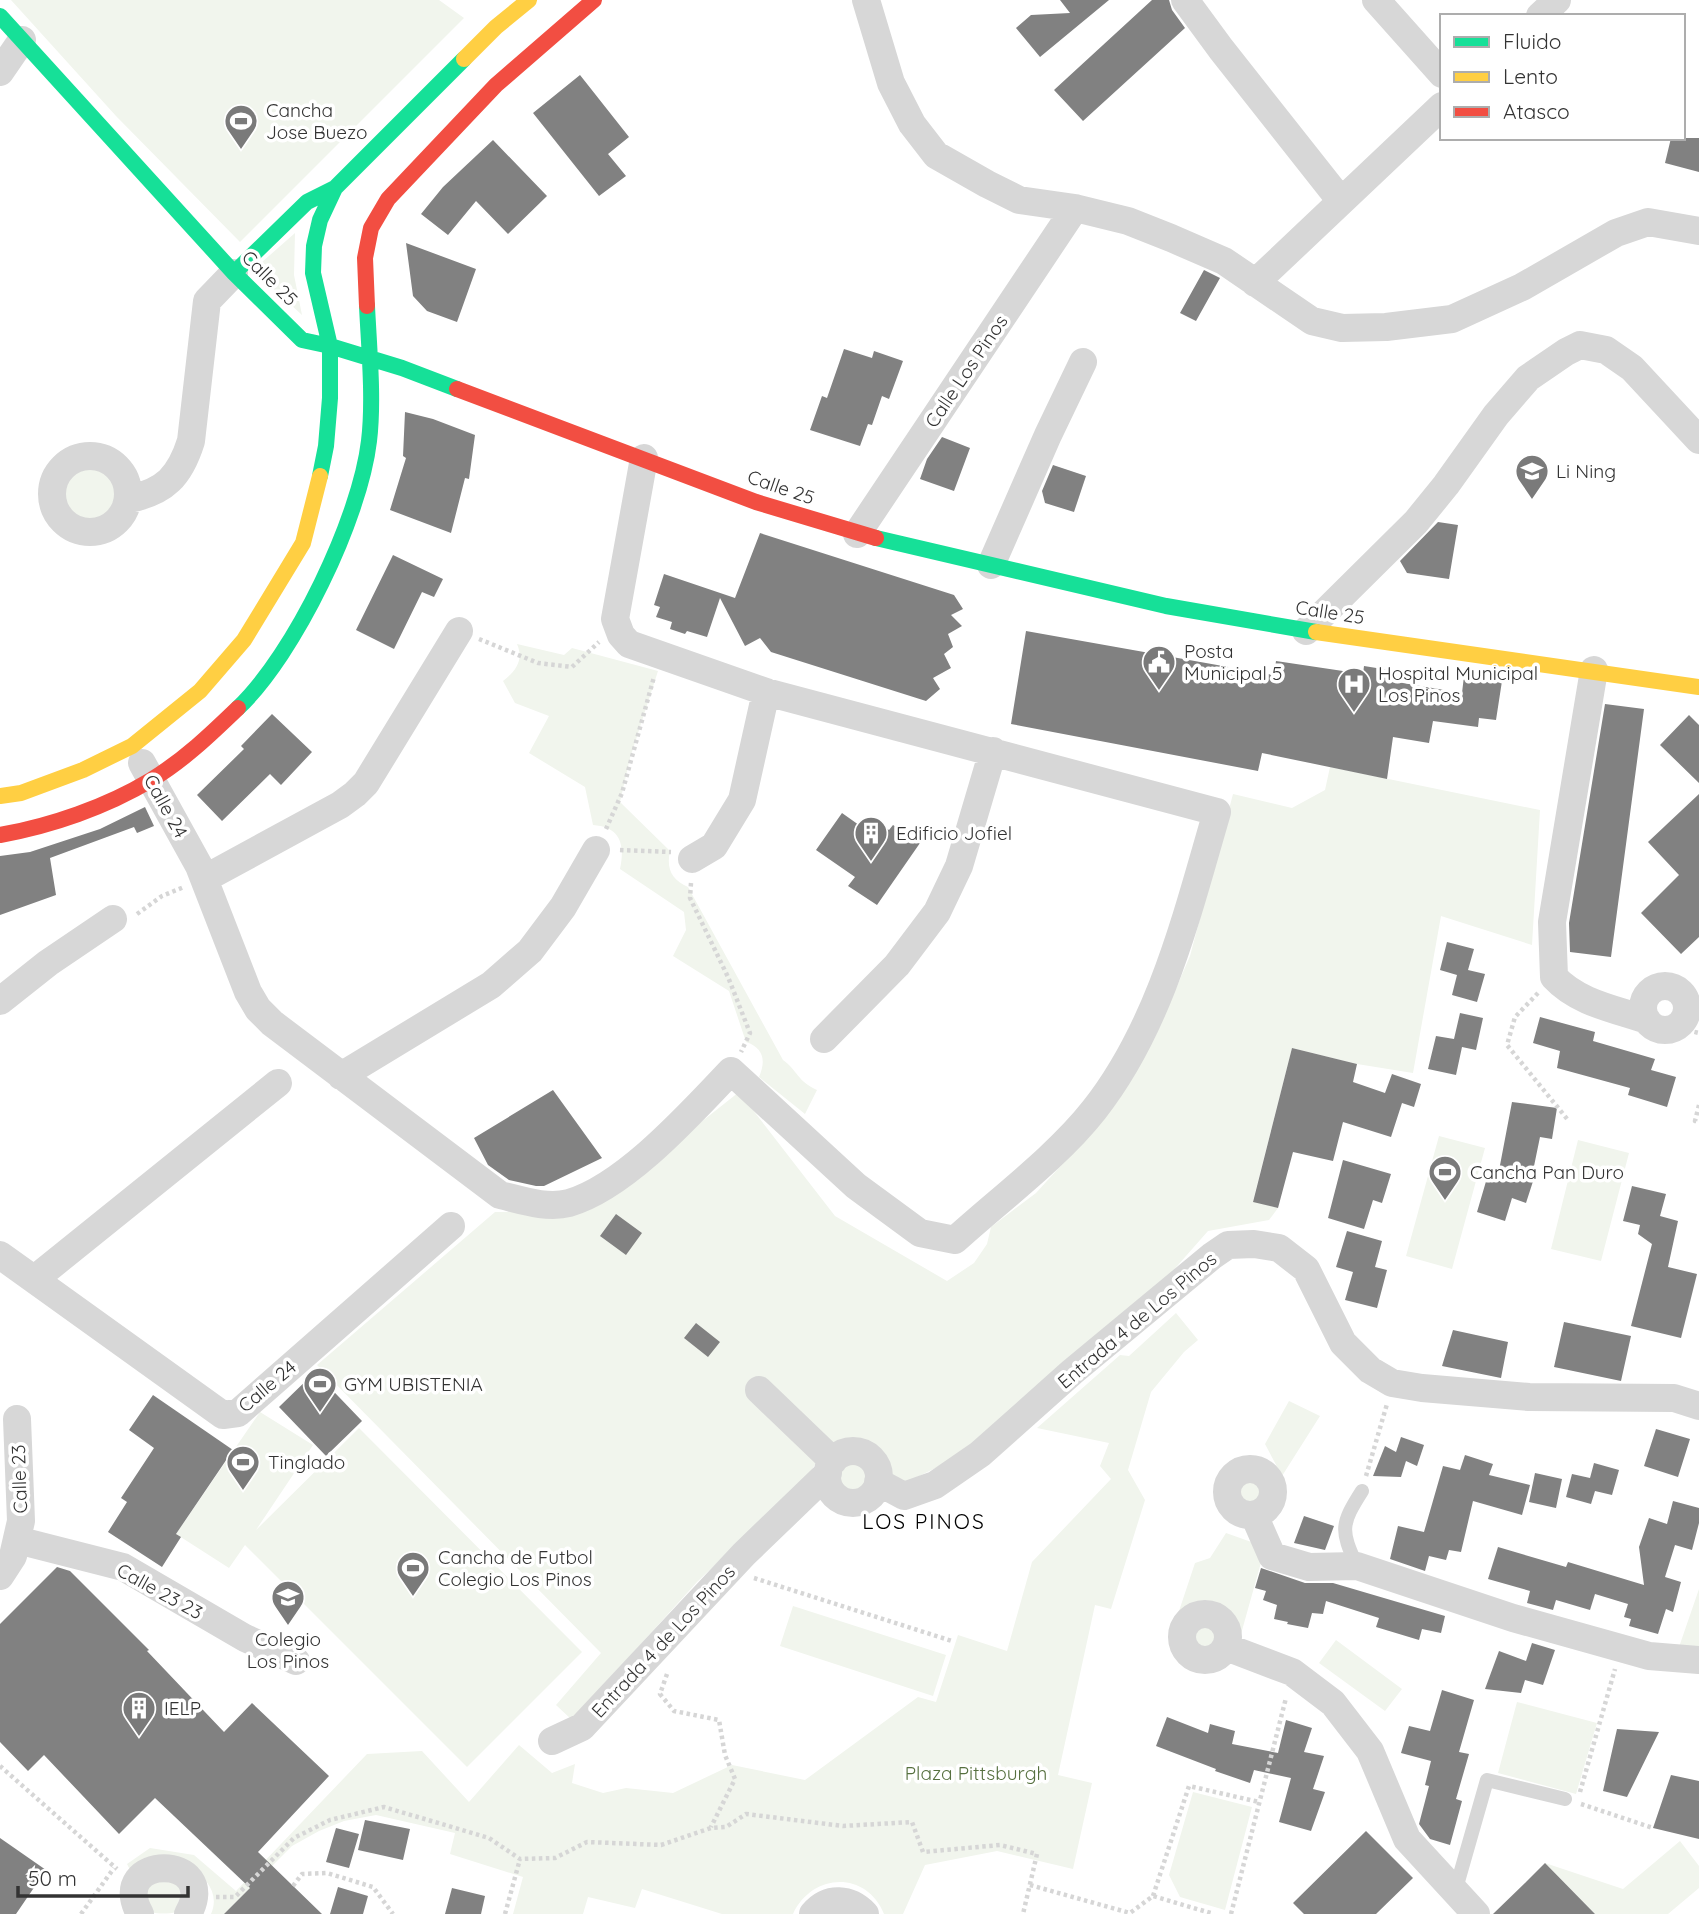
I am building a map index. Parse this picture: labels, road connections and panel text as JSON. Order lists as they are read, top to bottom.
{
  "streets": {
    "main road": ["Calle 25"],
    "street": [
      "Calle Los Pinos",
      "Calle 24",
      "Entrada 4 de Los Pinos",
      "Calle 23",
      "Calle 23 23"
    ]
  },
  "crossings": [
    ["Calle 25", "Calle Los Pinos"],
    ["Calle 23", "Calle 23 23"]
  ],
  "districts": ["LOS PINOS"],
  "parks": ["Plaza Pittsburgh"],
  "places": {
    "sports": [
      "Cancha Jose Buezo",
      "Cancha Pan Duro",
      "GYM UBISTENIA",
      "Tinglado",
      "Cancha de Futbol Colegio Los Pinos"
    ],
    "school or university": ["Li Ning", "Colegio Los Pinos"],
    "public building": ["Posta Municipal 5"],
    "hospital": ["Hospital Municipal Los Pinos"],
    "building": ["Edificio Jofiel", "IELP"]
  },
  "legend": ["Fluido", "Lento", "Atasco"],
  "scale_bar": "50 m"
}
